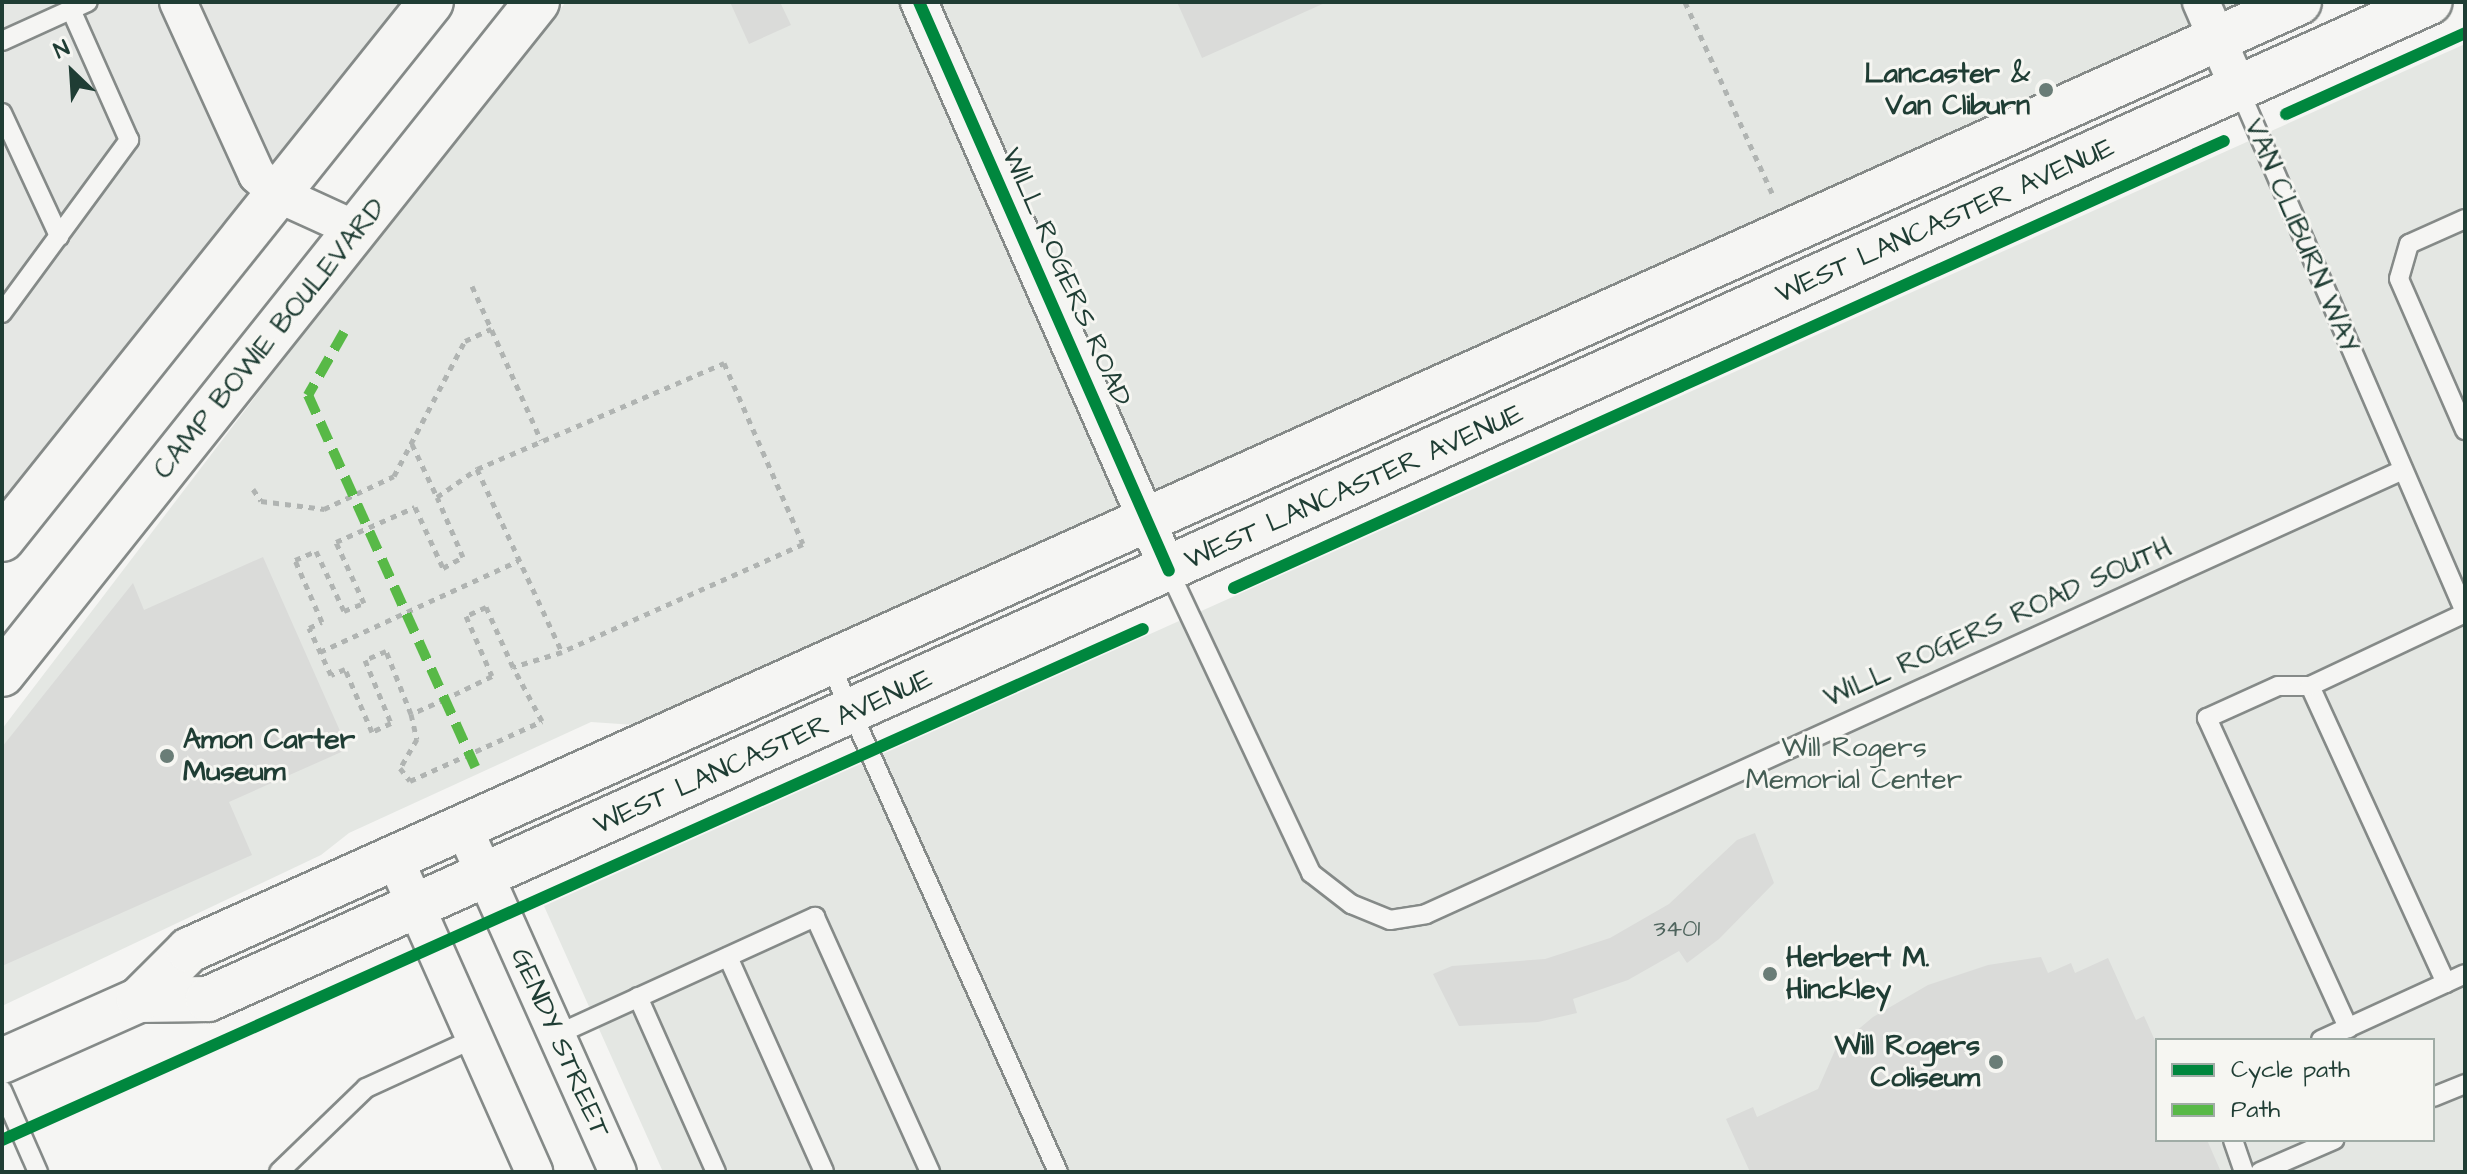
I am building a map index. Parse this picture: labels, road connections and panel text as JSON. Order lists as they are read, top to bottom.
{
  "streets": {
    "main road": ["WEST LANCASTER AVENUE", "CAMP BOWIE BOULEVARD"],
    "street": ["VAN CLIBURN WAY", "WILL ROGERS ROAD", "GENDY STREET"],
    "lane": ["WILL ROGERS ROAD SOUTH"]
  },
  "crossings": [
    ["WEST LANCASTER AVENUE", "VAN CLIBURN WAY"],
    ["WEST LANCASTER AVENUE", "WILL ROGERS ROAD"],
    ["WEST LANCASTER AVENUE", "WILL ROGERS ROAD SOUTH"],
    ["WEST LANCASTER AVENUE", "GENDY STREET"],
    ["VAN CLIBURN WAY", "WILL ROGERS ROAD SOUTH"],
    ["WILL ROGERS ROAD", "WILL ROGERS ROAD SOUTH"]
  ],
  "parks": ["Will Rogers Memorial Center"],
  "places": [
    "Lancaster & Van Cliburn",
    "Amon Carter Museum",
    "Herbert M. Hinckley",
    "Will Rogers Coliseum"
  ],
  "house_numbers": ["3401"],
  "legend": ["Cycle path", "Path"],
  "north": "top left"
}
